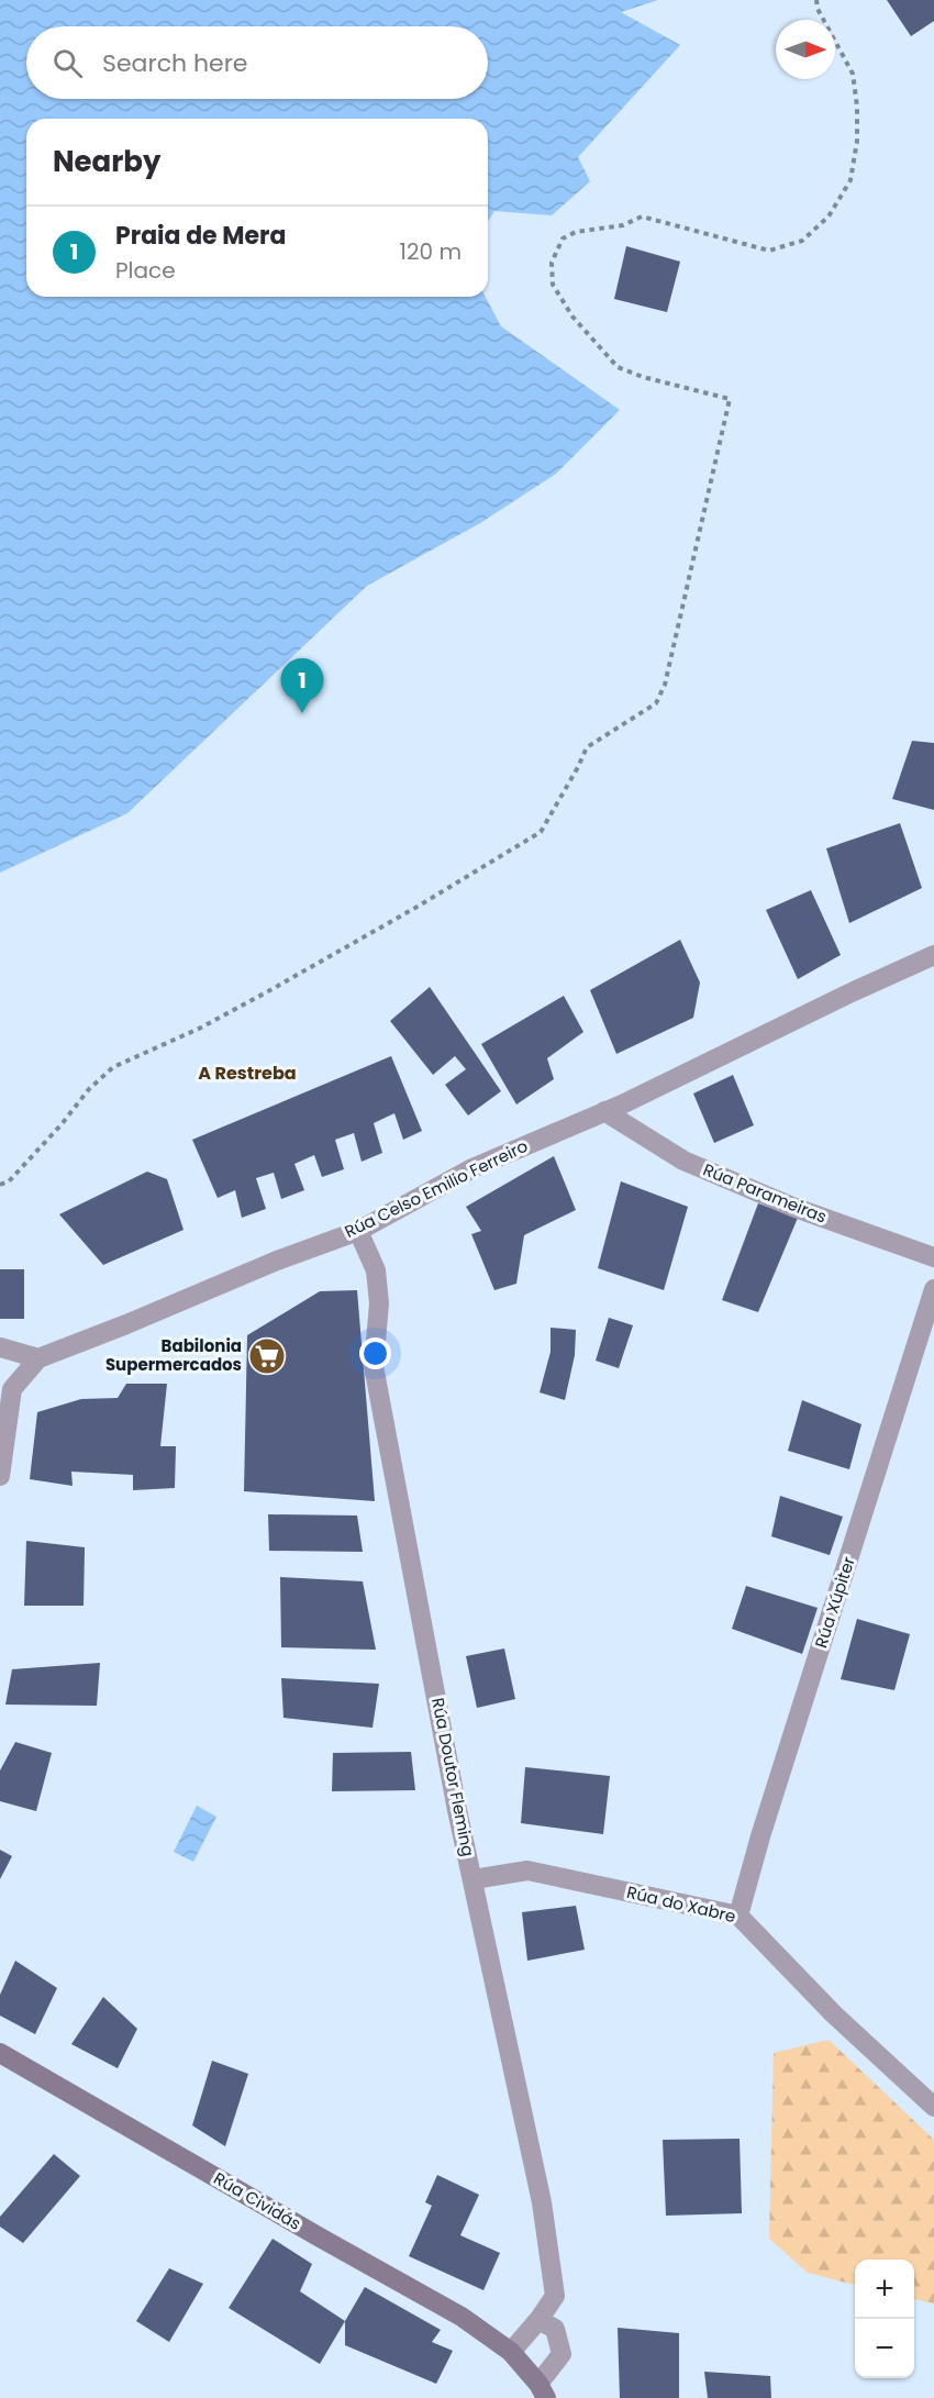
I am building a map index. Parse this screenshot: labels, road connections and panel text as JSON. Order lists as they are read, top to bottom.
{
  "streets": {
    "main road": ["Rúa Cividás"],
    "street": [
      "Rúa Celso Emilio Ferreiro",
      "Rúa Parameiras",
      "Rúa Xúpiter",
      "Rúa Doutor Fleming",
      "Rúa do Xabre"
    ]
  },
  "crossings": [
    ["Rúa Celso Emilio Ferreiro", "Rúa Parameiras"],
    ["Rúa Celso Emilio Ferreiro", "Rúa Doutor Fleming"],
    ["Rúa Xúpiter", "Rúa do Xabre"],
    ["Rúa Doutor Fleming", "Rúa do Xabre"],
    ["Rúa Doutor Fleming", "Rúa Cividás"]
  ],
  "districts": ["A Restreba"],
  "places": {
    "supermarket": ["Babilonia Supermercados"]
  },
  "north": "right",
  "page": {
    "search": "Search here",
    "heading": "Nearby",
    "list": [
      {
        "mark": "1",
        "name": "Praia de Mera",
        "note": "Place",
        "value": "120 m"
      }
    ],
    "pins": "1",
    "map_buttons": ["+", "−"]
  }
}
